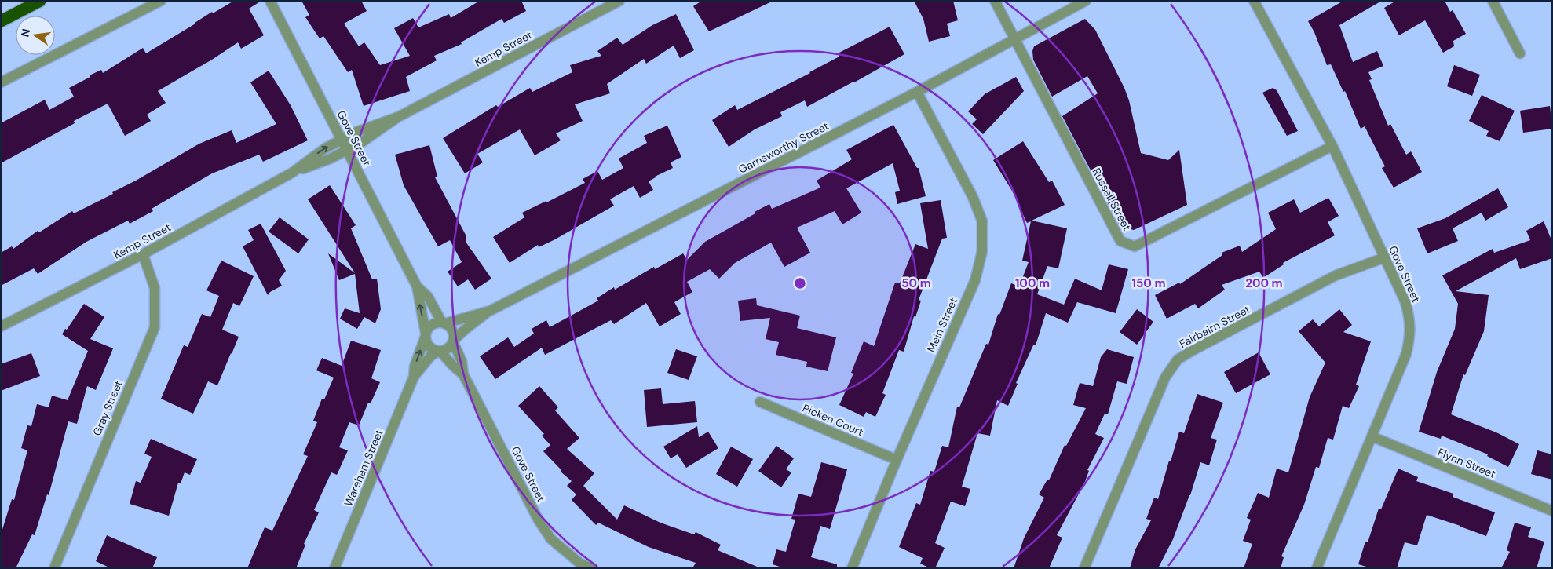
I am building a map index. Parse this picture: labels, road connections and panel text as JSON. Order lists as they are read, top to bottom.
{
  "streets": {
    "street": [
      "Kemp Street",
      "Gove Street",
      "Garnsworthy Street",
      "Russell Street",
      "Mein Street",
      "Fairbairn Street",
      "Gray Street",
      "Picken Court",
      "Flynn Street",
      "Wareham Street"
    ]
  },
  "crossings": [
    ["Kemp Street", "Gove Street"],
    ["Kemp Street", "Gray Street"],
    ["Gove Street", "Garnsworthy Street"],
    ["Gove Street", "Russell Street"],
    ["Gove Street", "Fairbairn Street"],
    ["Gove Street", "Flynn Street"],
    ["Gove Street", "Wareham Street"],
    ["Garnsworthy Street", "Russell Street"],
    ["Garnsworthy Street", "Mein Street"],
    ["Garnsworthy Street", "Wareham Street"],
    ["Mein Street", "Picken Court"]
  ],
  "north": "left",
  "rings": [
    "50 m",
    "100 m",
    "150 m",
    "200 m"
  ]
}
